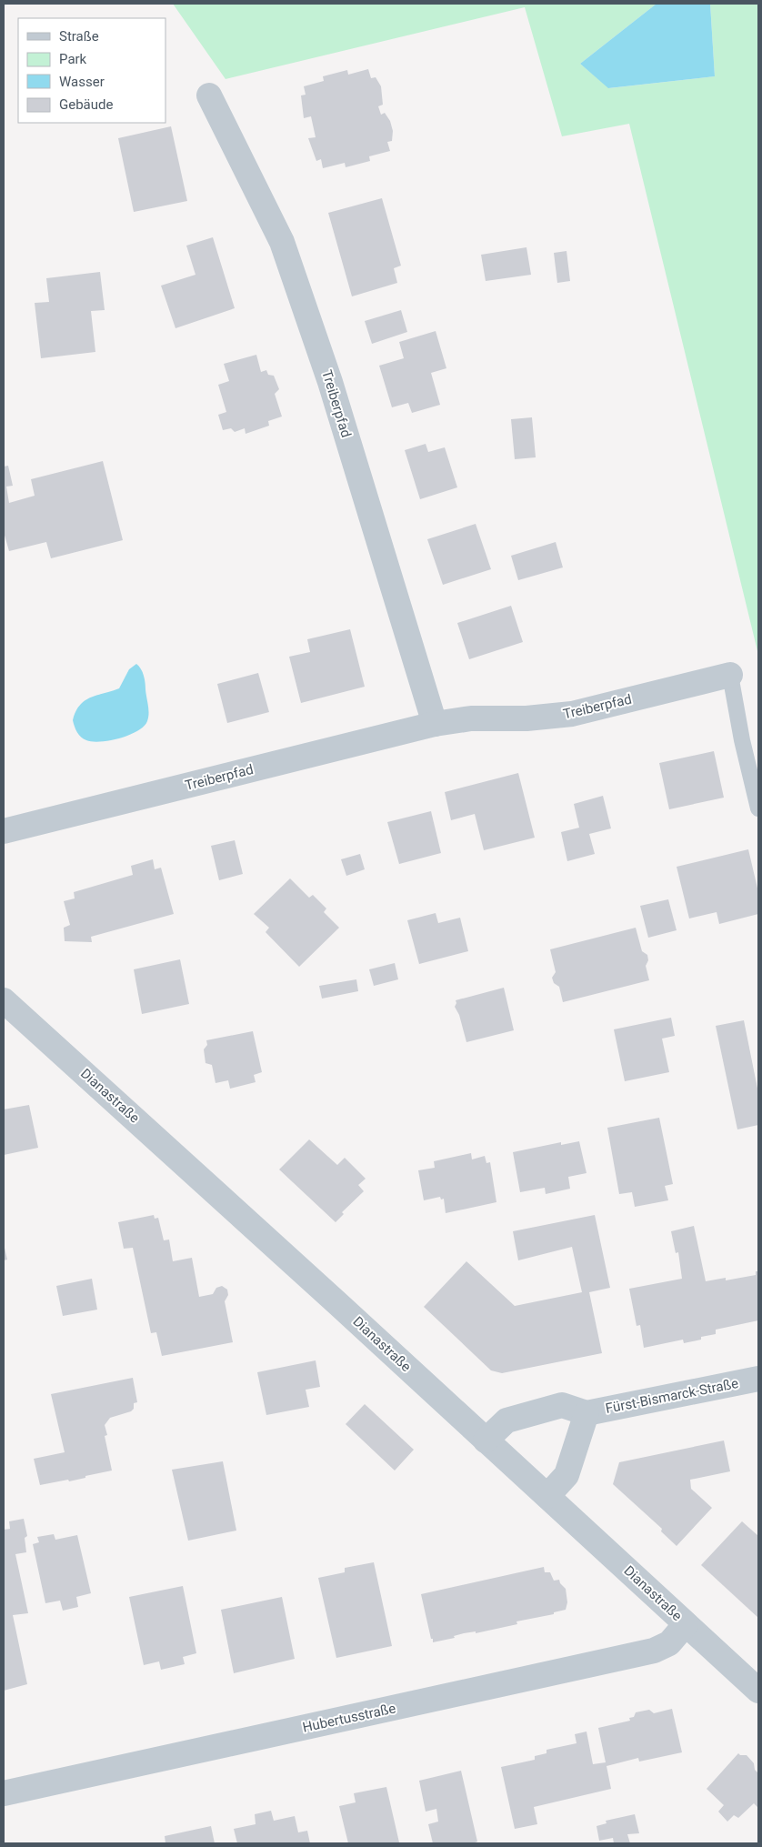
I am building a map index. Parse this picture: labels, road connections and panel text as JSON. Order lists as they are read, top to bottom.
{
  "streets": {
    "street": [
      "Treiberpfad",
      "Dianastraße",
      "Fürst-Bismarck-Straße",
      "Hubertusstraße"
    ]
  },
  "crossings": [
    ["Dianastraße", "Fürst-Bismarck-Straße"],
    ["Dianastraße", "Hubertusstraße"]
  ],
  "legend": [
    "Straße",
    "Park",
    "Wasser",
    "Gebäude"
  ]
}
